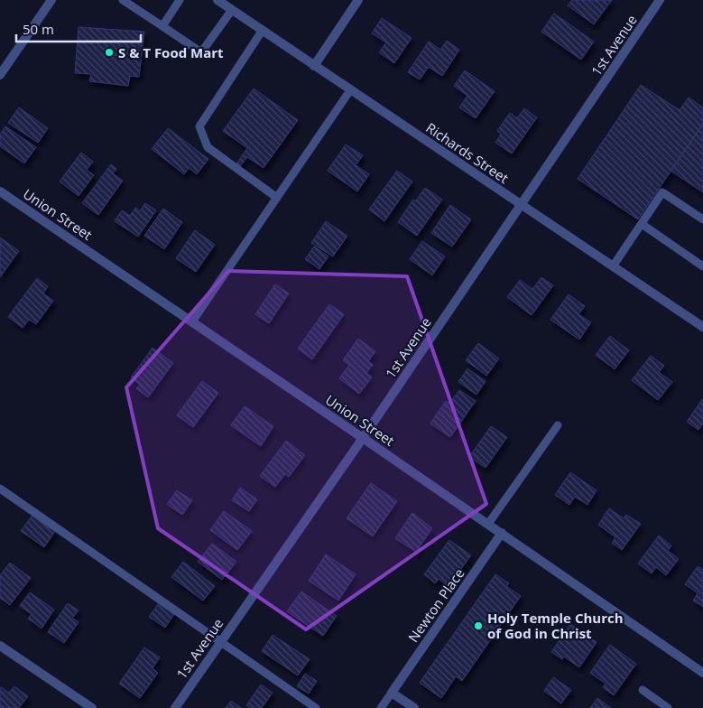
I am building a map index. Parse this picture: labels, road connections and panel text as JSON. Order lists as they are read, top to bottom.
{
  "streets": {
    "street": [
      "1st Avenue",
      "Richards Street",
      "Union Street",
      "Newton Place"
    ]
  },
  "crossings": [
    ["1st Avenue", "Richards Street"],
    ["1st Avenue", "Union Street"],
    ["Union Street", "Newton Place"]
  ],
  "places": ["S & T Food Mart", "Holy Temple Church of God in Christ"],
  "scale_bar": "50 m"
}
